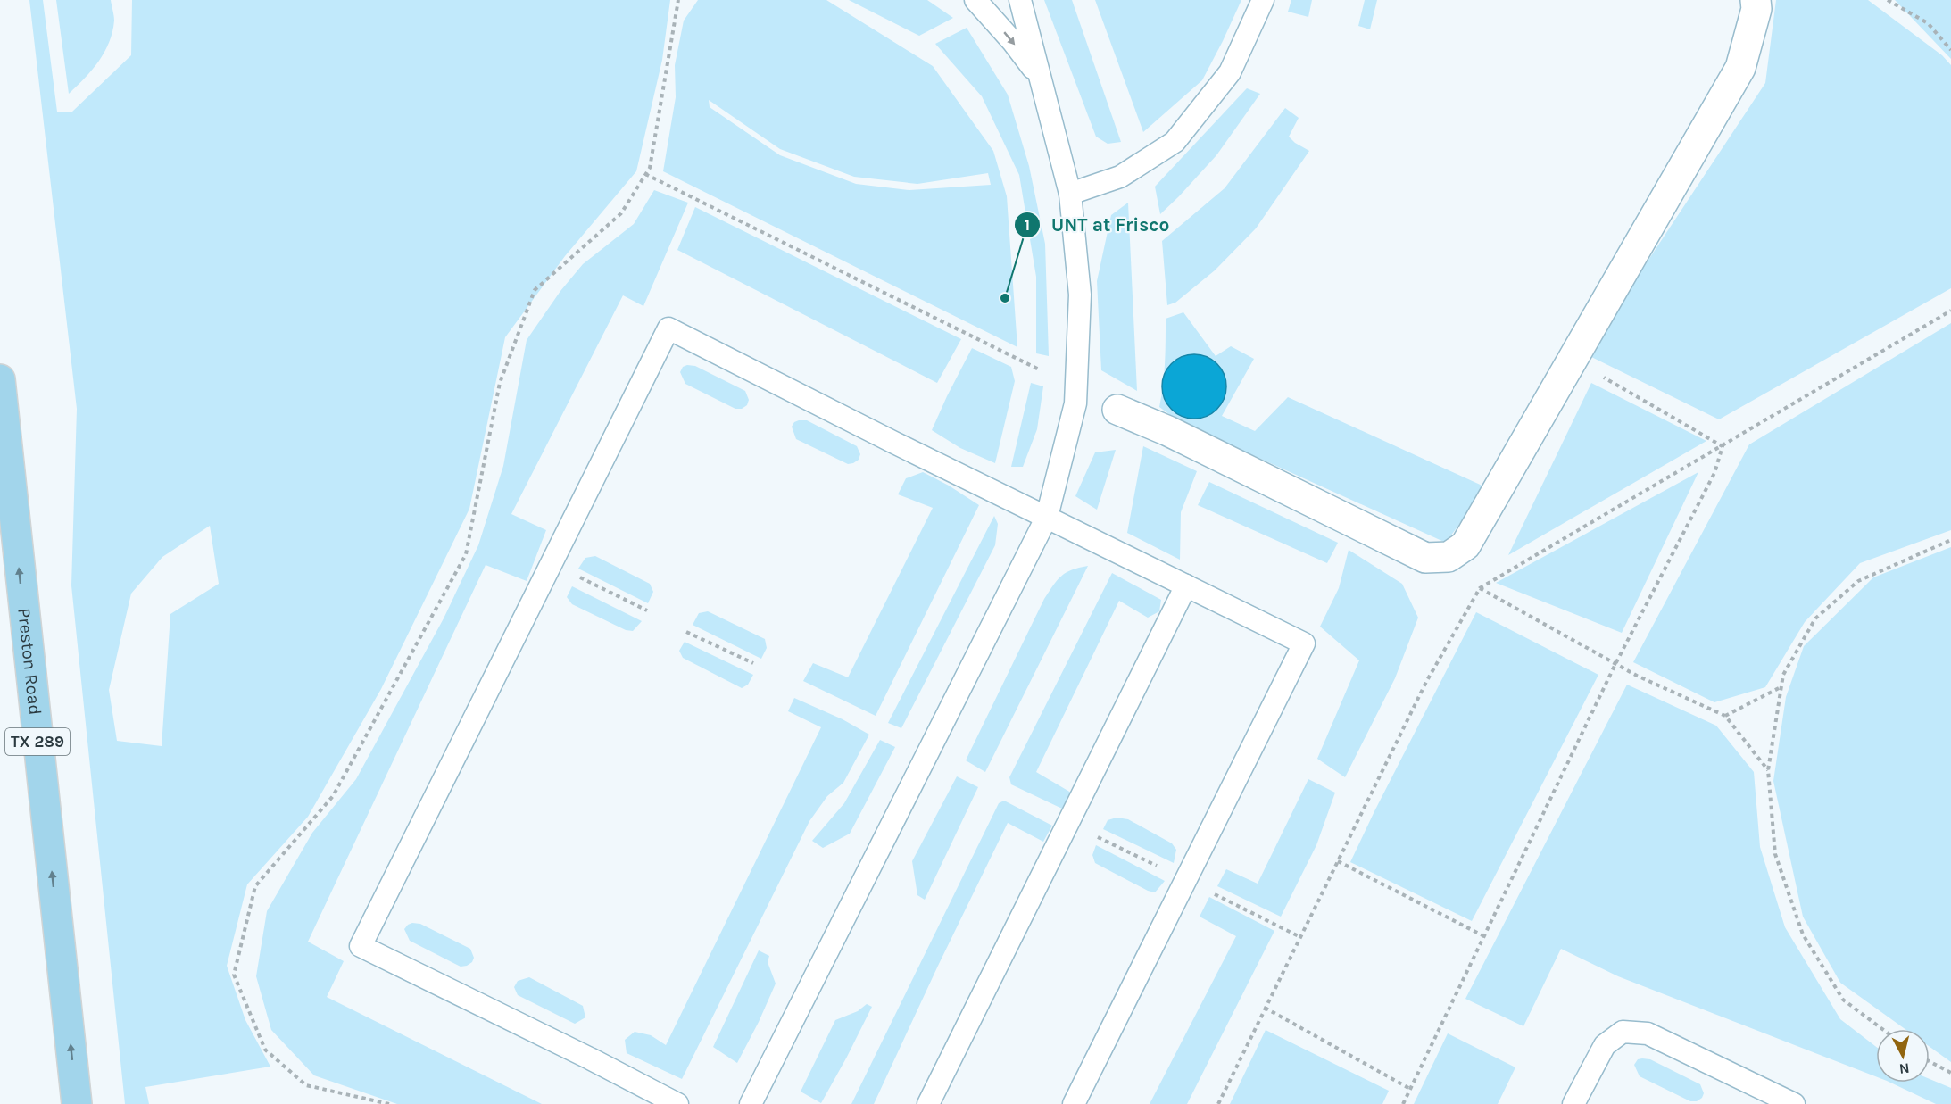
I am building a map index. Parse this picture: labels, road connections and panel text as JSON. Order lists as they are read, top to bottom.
{
  "streets": {
    "main road": ["Preston Road", "TX 289"]
  },
  "one_way": ["Preston Road"],
  "places": ["UNT at Frisco"],
  "north": "bottom"
}
